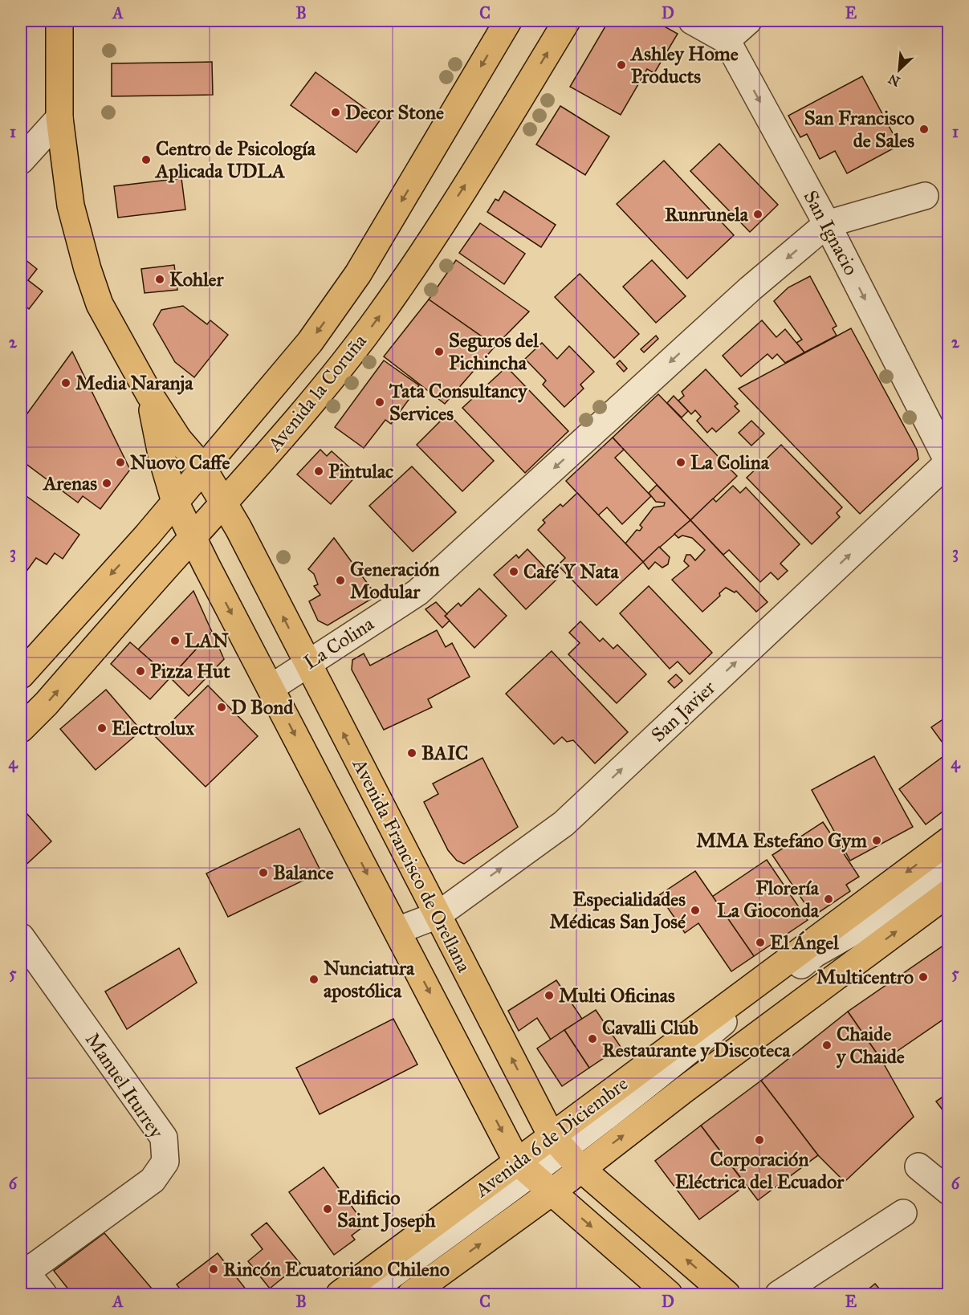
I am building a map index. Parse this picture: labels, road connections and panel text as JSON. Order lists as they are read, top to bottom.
{
  "streets": {
    "main road": ["Avenida la Coruña", "Avenida Francisco de Orellana", "Avenida 6 de Diciembre"],
    "street": [
      "San Ignacio",
      "La Colina",
      "San Javier",
      "Manuel Iturrey"
    ]
  },
  "crossings": [
    ["San Ignacio", "La Colina"],
    ["San Ignacio", "San Javier"],
    ["Avenida la Coruña", "Avenida Francisco de Orellana"],
    ["La Colina", "Avenida Francisco de Orellana"],
    ["San Javier", "Avenida Francisco de Orellana"],
    ["Avenida Francisco de Orellana", "Avenida 6 de Diciembre"]
  ],
  "one_way": ["San Ignacio", "La Colina", "San Javier"],
  "places": [
    "Ashley Home Products",
    "Decor Stone",
    "San Francisco de Sales",
    "Centro de Psicología Aplicada UDLA",
    "Runrunela",
    "Kohler",
    "Seguros del Pichincha",
    "Media Naranja",
    "Tata Consultancy Services",
    "Nuovo Caffe",
    "La Colina",
    "Pintulac",
    "Arenas",
    "Café Y Nata",
    "Generación Modular",
    "LAN",
    "Pizza Hut",
    "D Bond",
    "Electrolux",
    "BAIC",
    "MMA Estefano Gym",
    "Balance",
    "Florería La Gioconda",
    "Especialidades Médicas San José",
    "El Ángel",
    "Multicentro",
    "Nunciatura apostólica",
    "Multi Oficinas",
    "Cavalli Club Restaurante y Discoteca",
    "Chaide y Chaide",
    "Corporación Eléctrica del Ecuador",
    "Edificio Saint Joseph",
    "Rincón Ecuatoriano Chileno"
  ],
  "north": "bottom left",
  "grid": {
    "columns": [
      "A",
      "B",
      "C",
      "D",
      "E"
    ],
    "rows": [
      "1",
      "2",
      "3",
      "4",
      "5",
      "6"
    ]
  }
}
